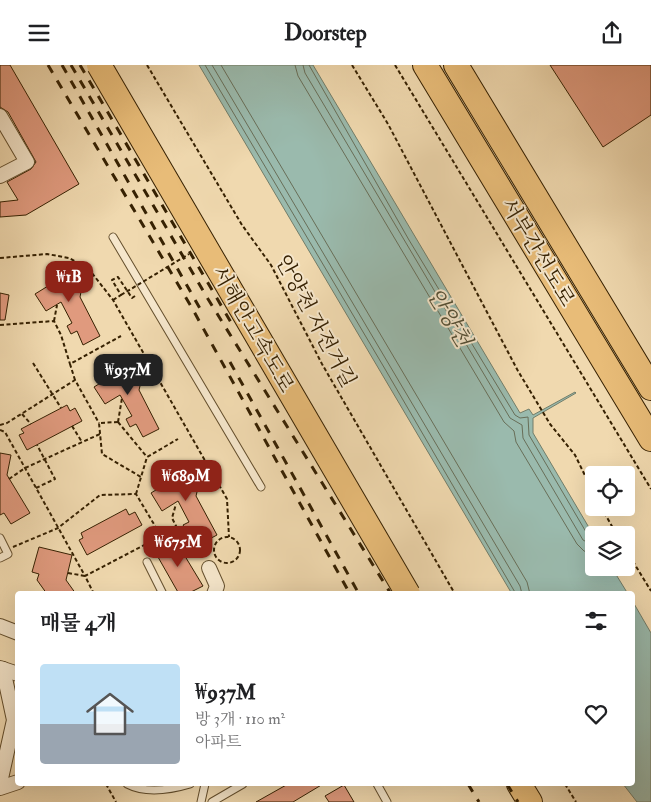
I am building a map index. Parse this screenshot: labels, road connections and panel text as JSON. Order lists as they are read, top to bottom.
{
  "streets": {
    "highway": ["서부간선도로", "서해안고속도로"],
    "path": ["안양천 자전거길"]
  },
  "water": ["안양천"],
  "page": {
    "header": "Doorstep",
    "price": [
      "₩1B",
      "₩937M",
      "₩689M",
      "₩675M"
    ],
    "heading": "매물 4개",
    "list": [
      {
        "name": "₩937M",
        "note": "방 3개 · 110 m² · 아파트"
      }
    ]
  }
}
